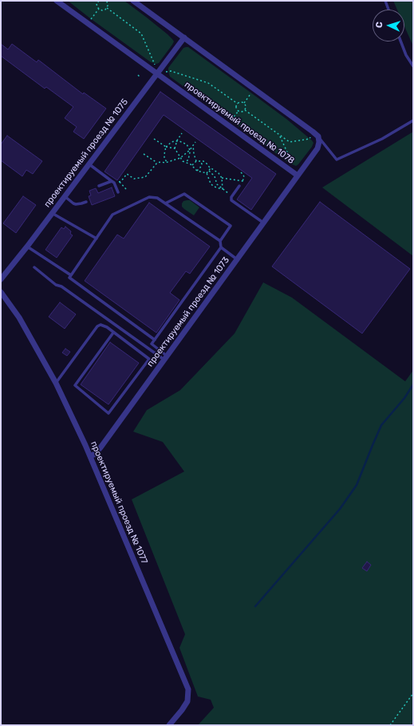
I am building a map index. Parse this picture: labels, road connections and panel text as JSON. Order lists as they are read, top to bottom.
{
  "streets": {
    "street": [
      "проектируемый проезд № 1078",
      "проектируемый проезд № 1075",
      "проектируемый проезд № 1073",
      "проектируемый проезд № 1077"
    ]
  },
  "crossings": [
    ["проектируемый проезд № 1078", "проектируемый проезд № 1075"],
    ["проектируемый проезд № 1078", "проектируемый проезд № 1073"],
    ["проектируемый проезд № 1073", "проектируемый проезд № 1077"]
  ],
  "north": "left"
}
